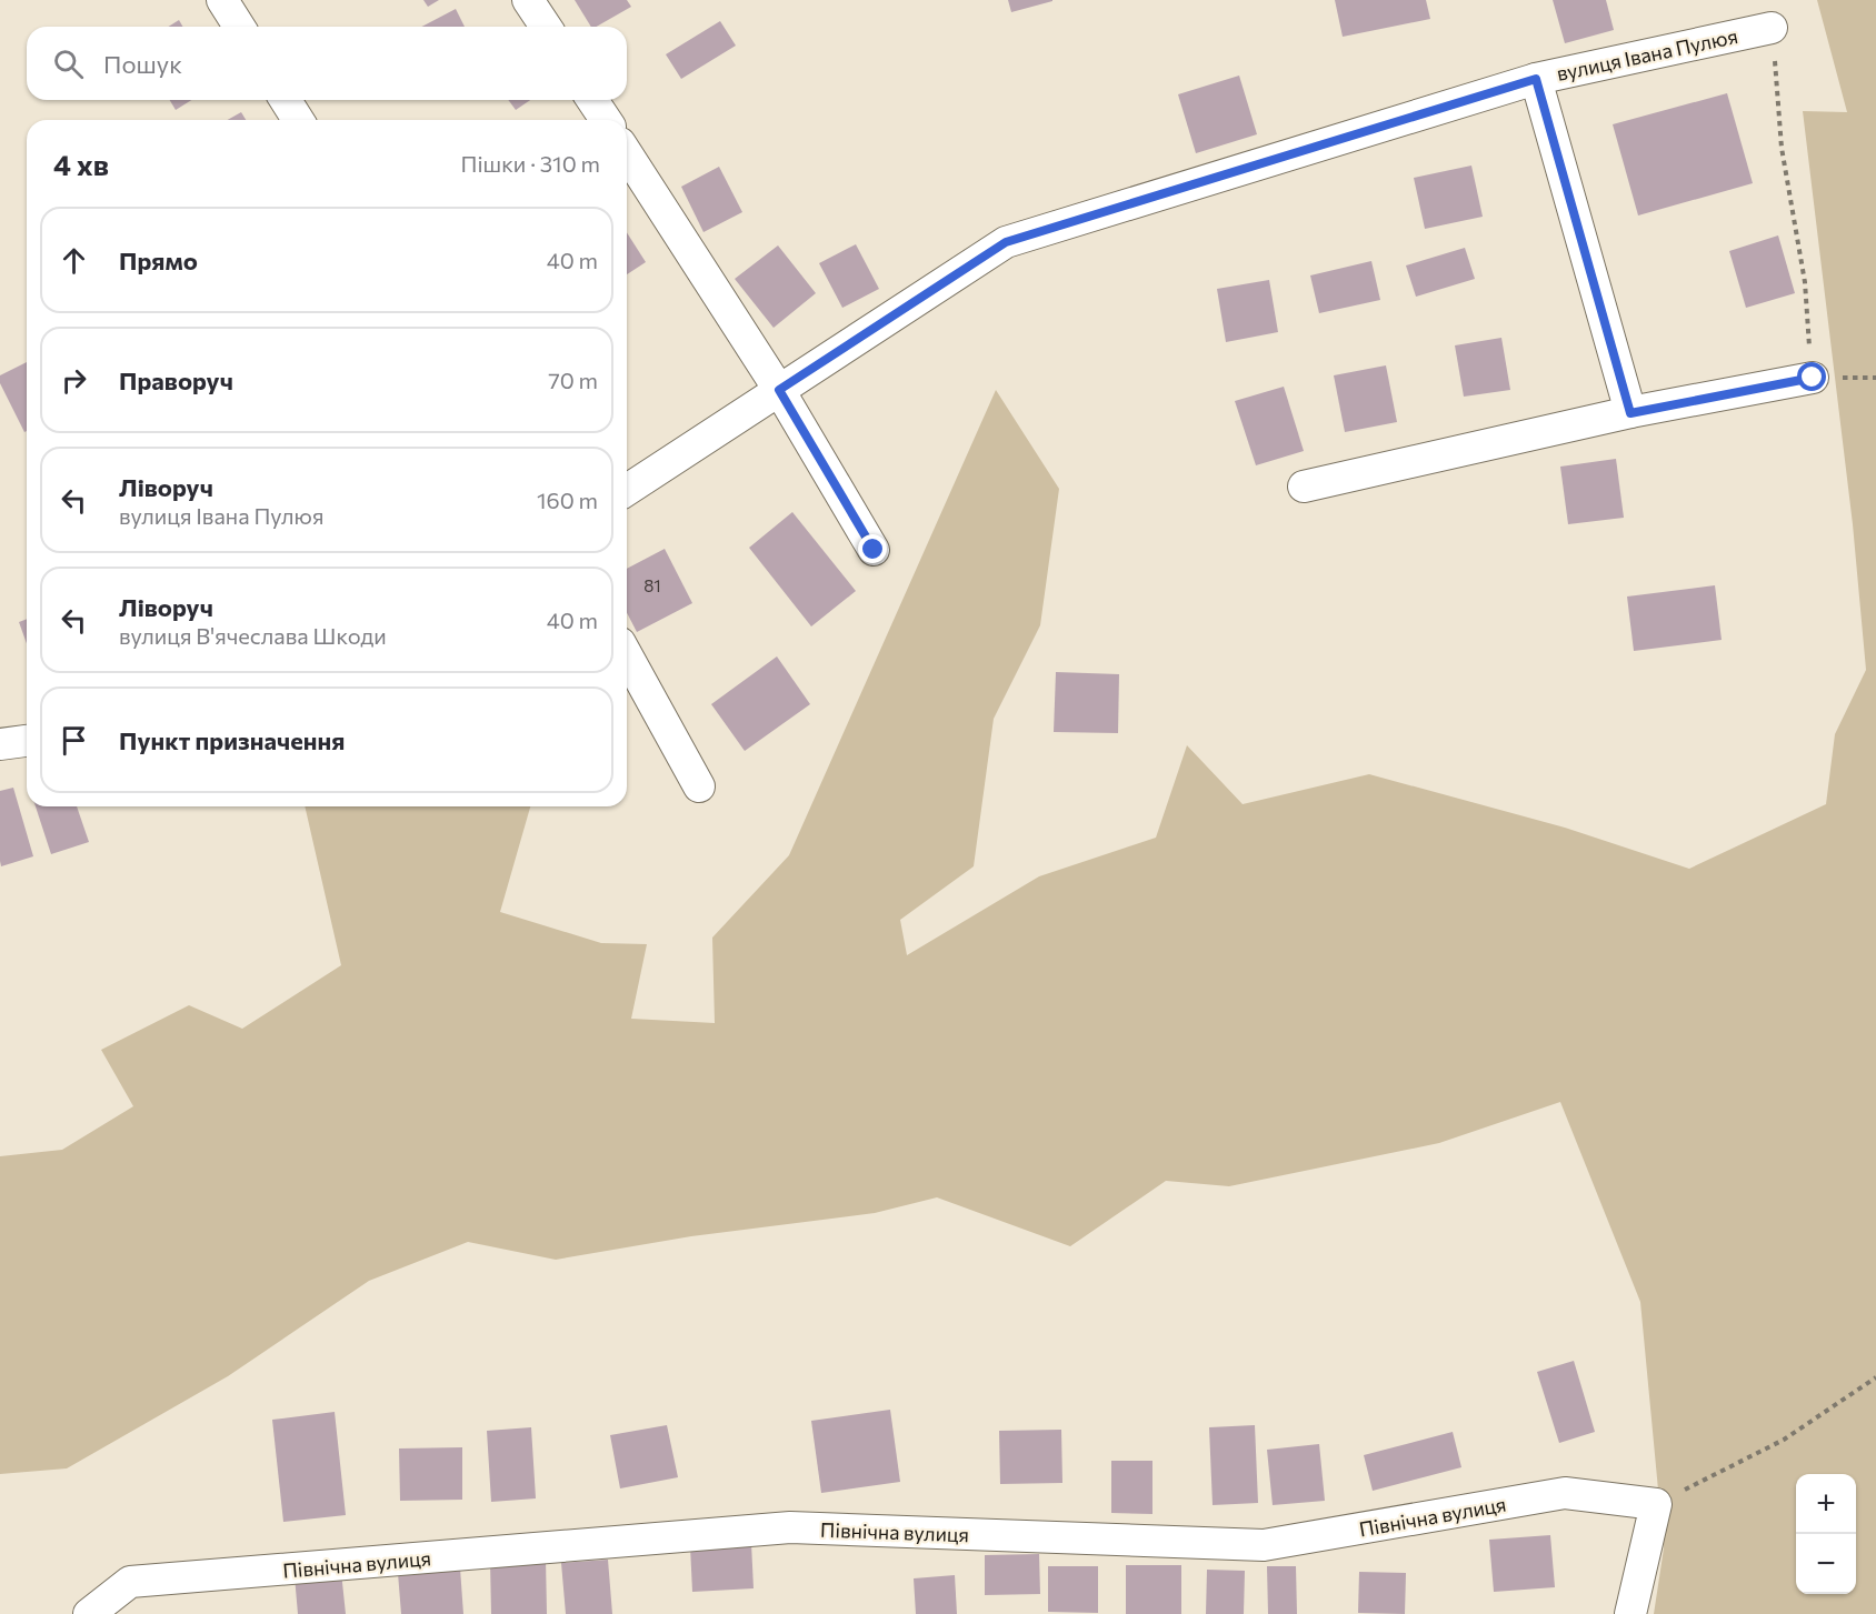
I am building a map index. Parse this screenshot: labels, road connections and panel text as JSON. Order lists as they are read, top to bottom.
{
  "streets": {
    "street": ["вулиця Івана Пулюя", "Північна вулиця"]
  },
  "house_numbers": ["81"],
  "page": {
    "search": "Пошук",
    "heading": ["4 хв", "Пішки · 310 m"],
    "list": [
      ["Прямо", "40 m"],
      ["Праворуч", "70 m"],
      ["Ліворуч", "вулиця Івана Пулюя", "160 m"],
      ["Ліворуч", "вулиця В'ячеслава Шкоди", "40 m"],
      "Пункт призначення"
    ],
    "map_buttons": ["+", "−"]
  }
}
